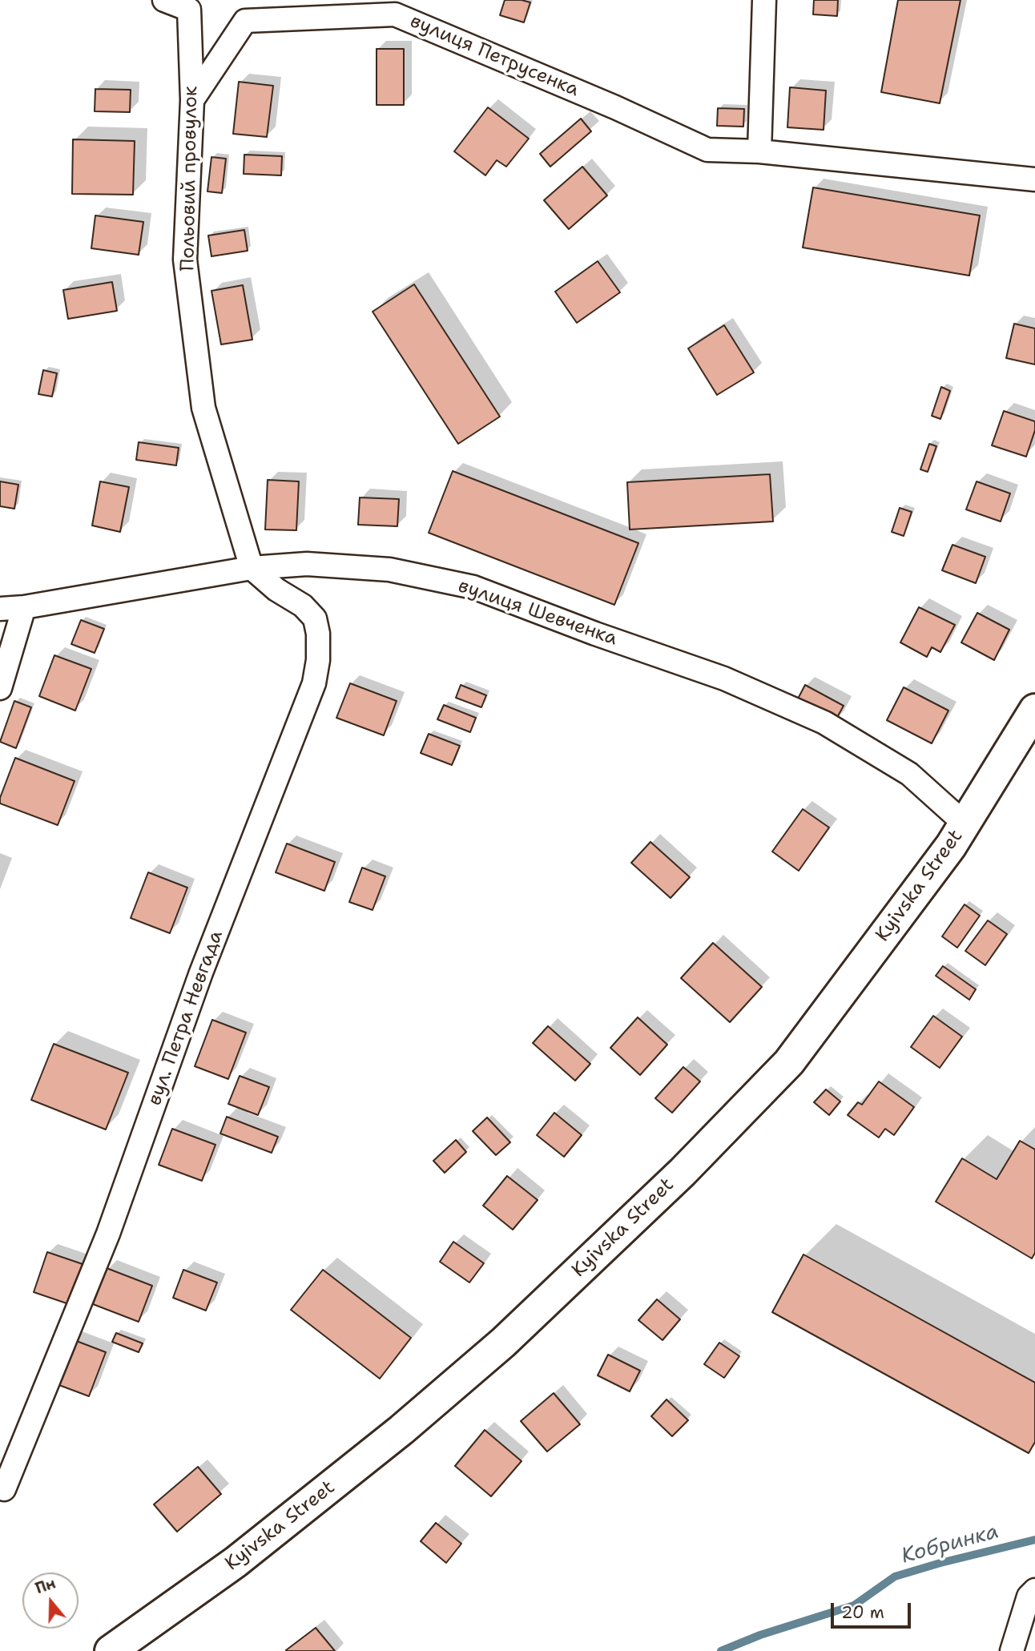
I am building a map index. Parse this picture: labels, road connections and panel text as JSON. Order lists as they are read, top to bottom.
{
  "streets": {
    "main road": ["Kyivska Street"],
    "street": [
      "вулиця Петрусенка",
      "Польовий провулок",
      "вулиця Шевченка",
      "вул. Петра Невгада"
    ]
  },
  "crossings": [
    ["вулиця Петрусенка", "Польовий провулок"],
    ["Польовий провулок", "вулиця Шевченка"],
    ["Польовий провулок", "вул. Петра Невгада"],
    ["вулиця Шевченка", "Kyivska Street"],
    ["вулиця Шевченка", "вул. Петра Невгада"]
  ],
  "water": ["Кобринка"],
  "scale_bar": "20 m",
  "north": "top"
}
